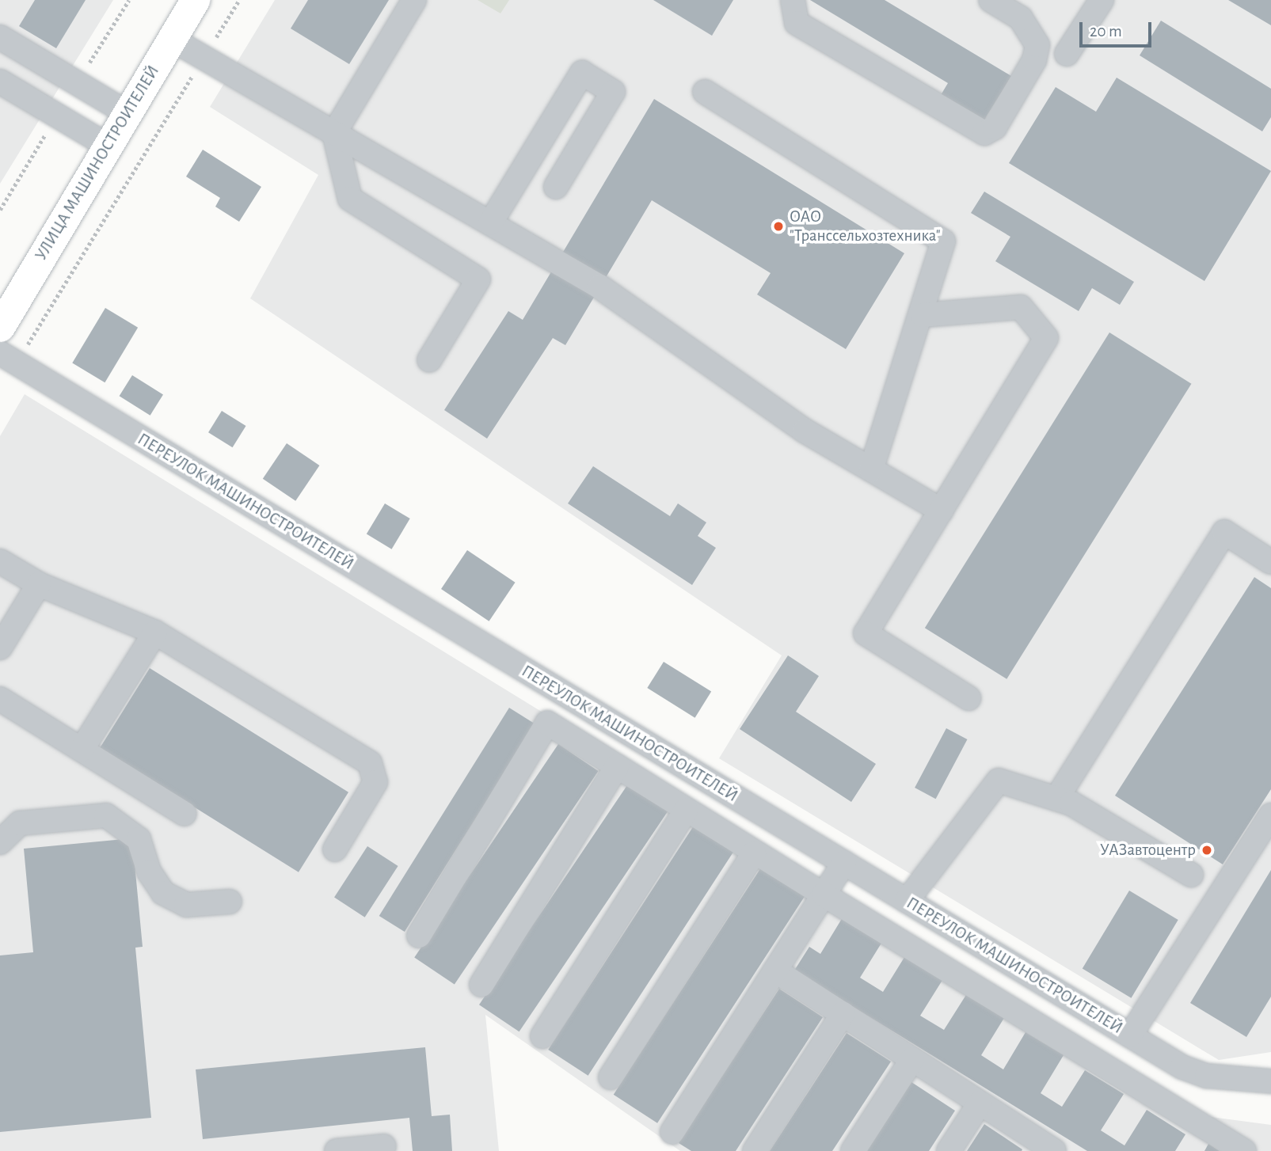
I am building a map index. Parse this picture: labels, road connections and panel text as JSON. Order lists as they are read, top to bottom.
{
  "streets": {
    "main road": ["УЛИЦА МАШИНОСТРОИТЕЛЕЙ"],
    "street": ["ПЕРЕУЛОК МАШИНОСТРОИТЕЛЕЙ"]
  },
  "places": ["ОАО \"Транссельхозтехника\"", "УАЗавтоцентр"],
  "scale_bar": "20 m"
}
